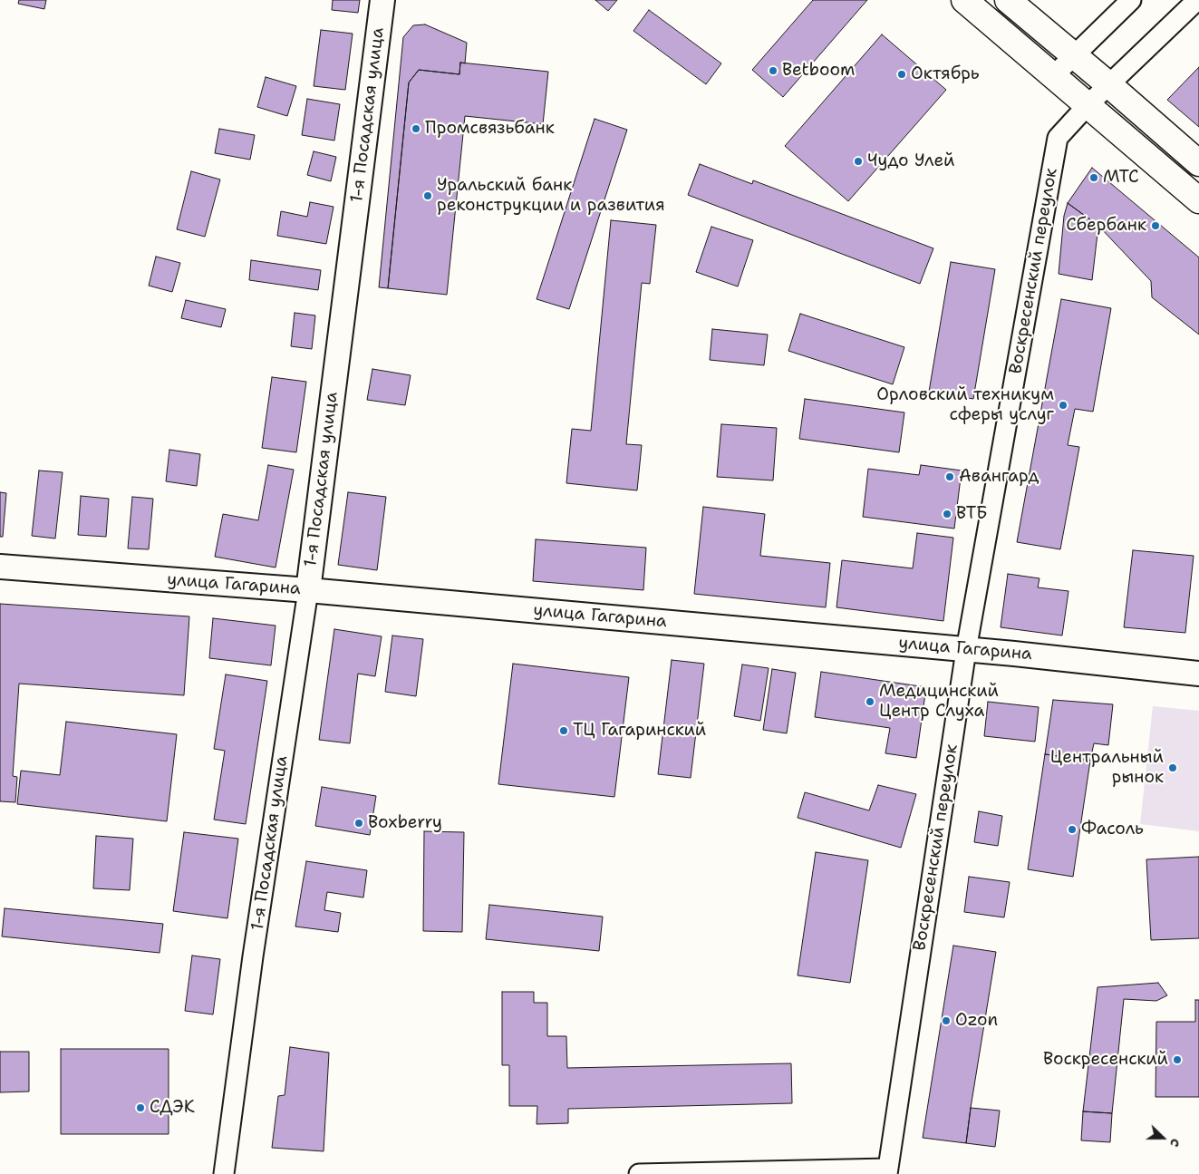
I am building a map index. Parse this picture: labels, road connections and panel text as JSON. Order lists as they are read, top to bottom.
{
  "streets": {
    "street": ["1-я Посадская улица", "Воскресенский переулок", "улица Гагарина"]
  },
  "crossings": [
    ["1-я Посадская улица", "улица Гагарина"],
    ["Воскресенский переулок", "улица Гагарина"]
  ],
  "places": [
    "Betboom",
    "Октябрь",
    "Промсвязьбанк",
    "Чудо Улей",
    "МТС",
    "Уральский банк реконструкции и развития",
    "Сбербанк",
    "Орловский техникум сферы услуг",
    "Авангард",
    "ВТБ",
    "Медицинский Центр Слуха",
    "ТЦ Гагаринский",
    "Центральный рынок",
    "Boxberry",
    "Фасоль",
    "Ozon",
    "Воскресенский",
    "СДЭК"
  ],
  "north": "right"
}
